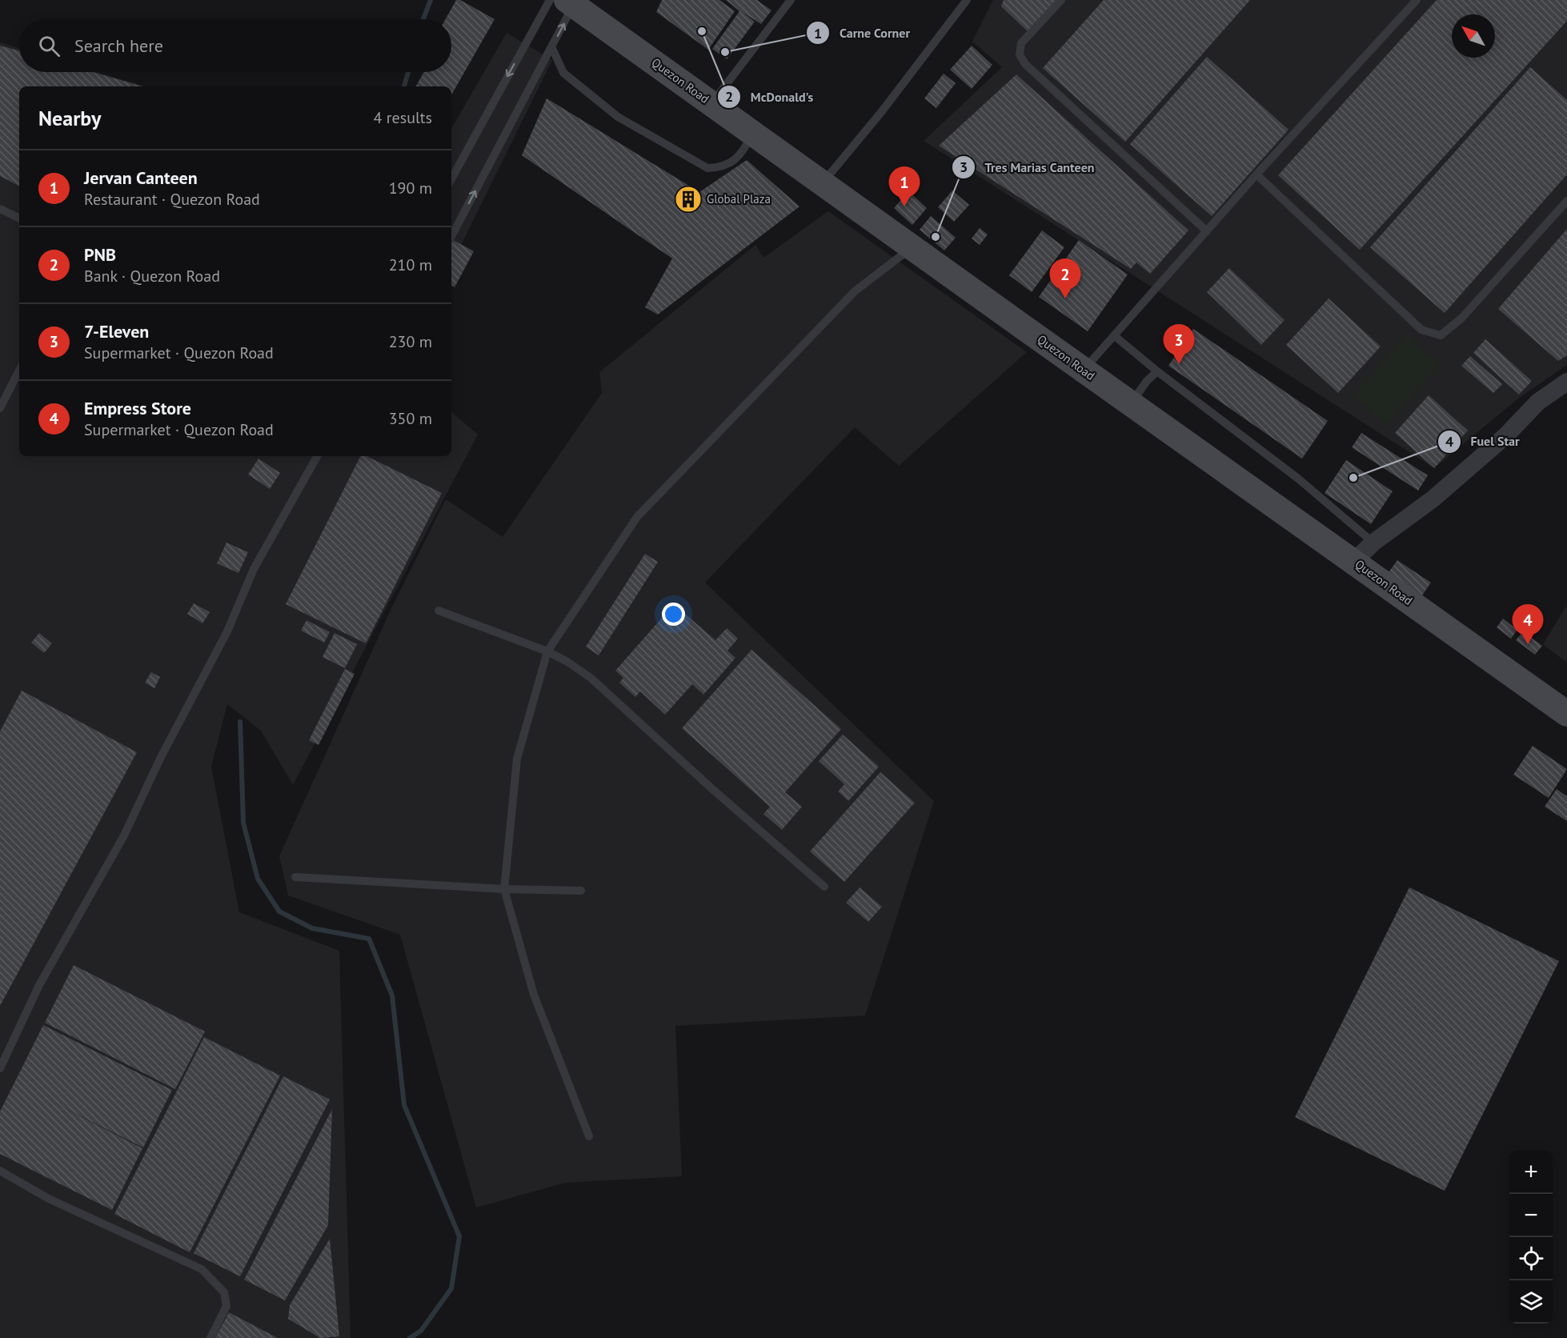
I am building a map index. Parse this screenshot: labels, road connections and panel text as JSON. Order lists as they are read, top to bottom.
{
  "streets": {
    "main road": ["Quezon Road"]
  },
  "places": {
    "other": [
      "McDonald's",
      "Carne Corner",
      "Tres Marias Canteen",
      "Fuel Star"
    ],
    "building": ["Global Plaza"]
  },
  "north": "top left",
  "page": {
    "search": "Search here",
    "heading": ["Nearby", "4 results"],
    "list": [
      {
        "mark": "1",
        "name": "Jervan Canteen",
        "note": "Restaurant · Quezon Road",
        "value": "190 m"
      },
      {
        "mark": "2",
        "name": "PNB",
        "note": "Bank · Quezon Road",
        "value": "210 m"
      },
      {
        "mark": "3",
        "name": "7-Eleven",
        "note": "Supermarket · Quezon Road",
        "value": "230 m"
      },
      {
        "mark": "4",
        "name": "Empress Store",
        "note": "Supermarket · Quezon Road",
        "value": "350 m"
      }
    ],
    "pins": [
      "1",
      "2",
      "3",
      "4"
    ],
    "map_buttons": ["+", "−"]
  }
}
